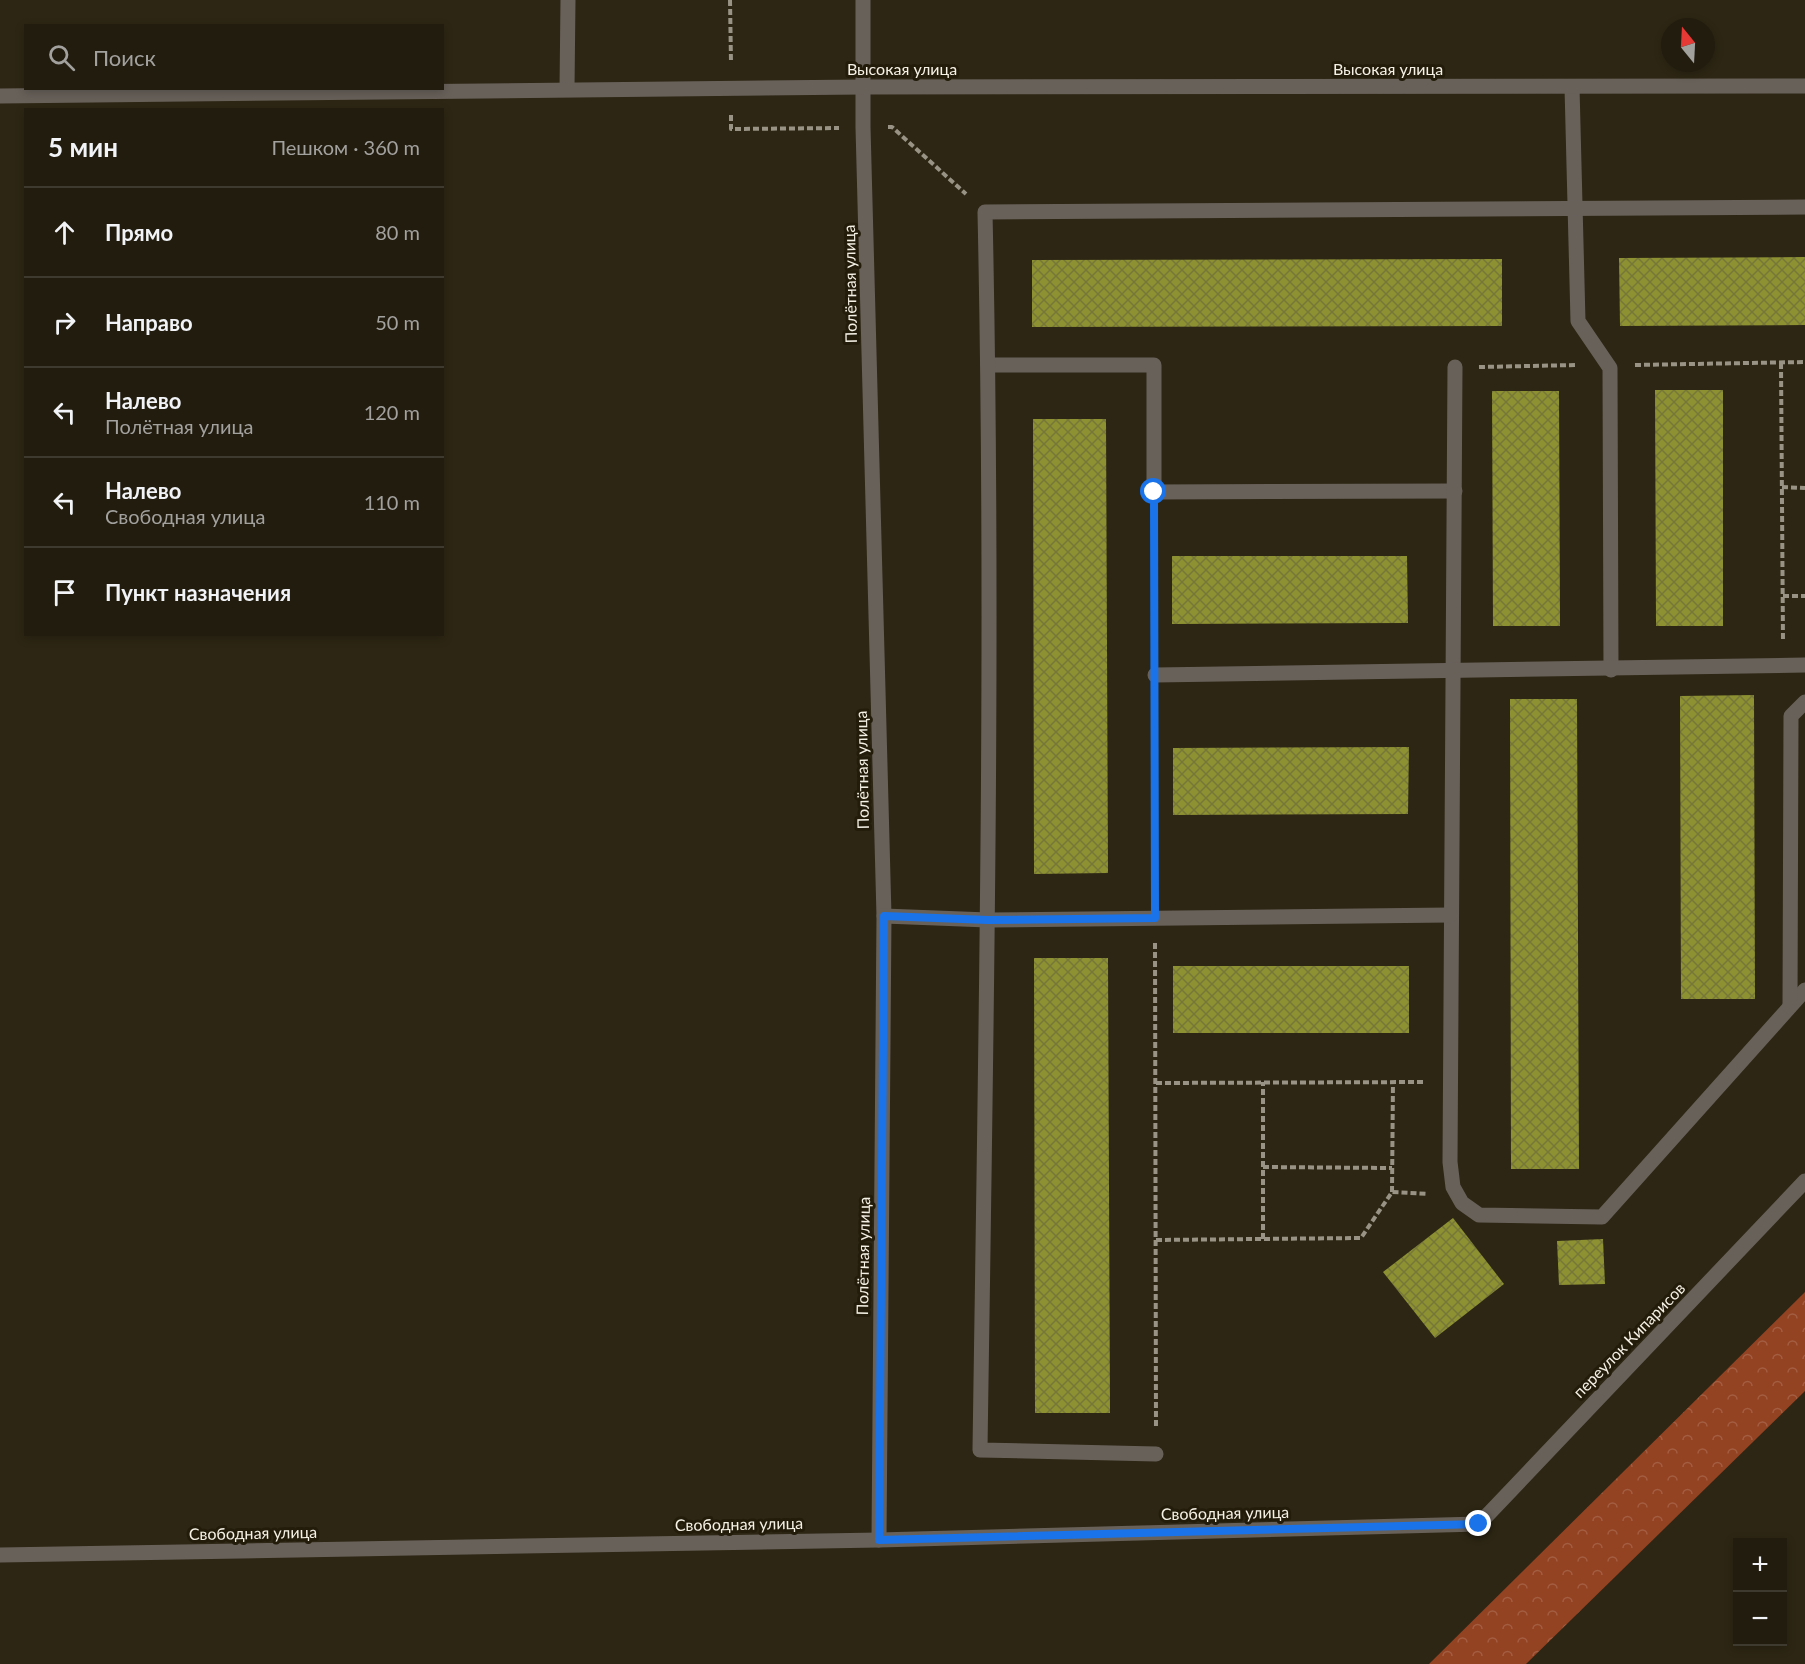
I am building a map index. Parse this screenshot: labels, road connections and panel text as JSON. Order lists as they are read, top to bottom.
{
  "streets": {
    "street": [
      "Высокая улица",
      "Полётная улица",
      "переулок Кипарисов",
      "Свободная улица"
    ]
  },
  "crossings": [
    ["Высокая улица", "Полётная улица"],
    ["Полётная улица", "Свободная улица"],
    ["переулок Кипарисов", "Свободная улица"]
  ],
  "north": "top",
  "page": {
    "search": "Поиск",
    "heading": ["5 мин", "Пешком · 360 m"],
    "list": [
      ["Прямо", "80 m"],
      ["Направо", "50 m"],
      ["Налево", "Полётная улица", "120 m"],
      ["Налево", "Свободная улица", "110 m"],
      "Пункт назначения"
    ],
    "map_buttons": ["+", "−"]
  }
}
